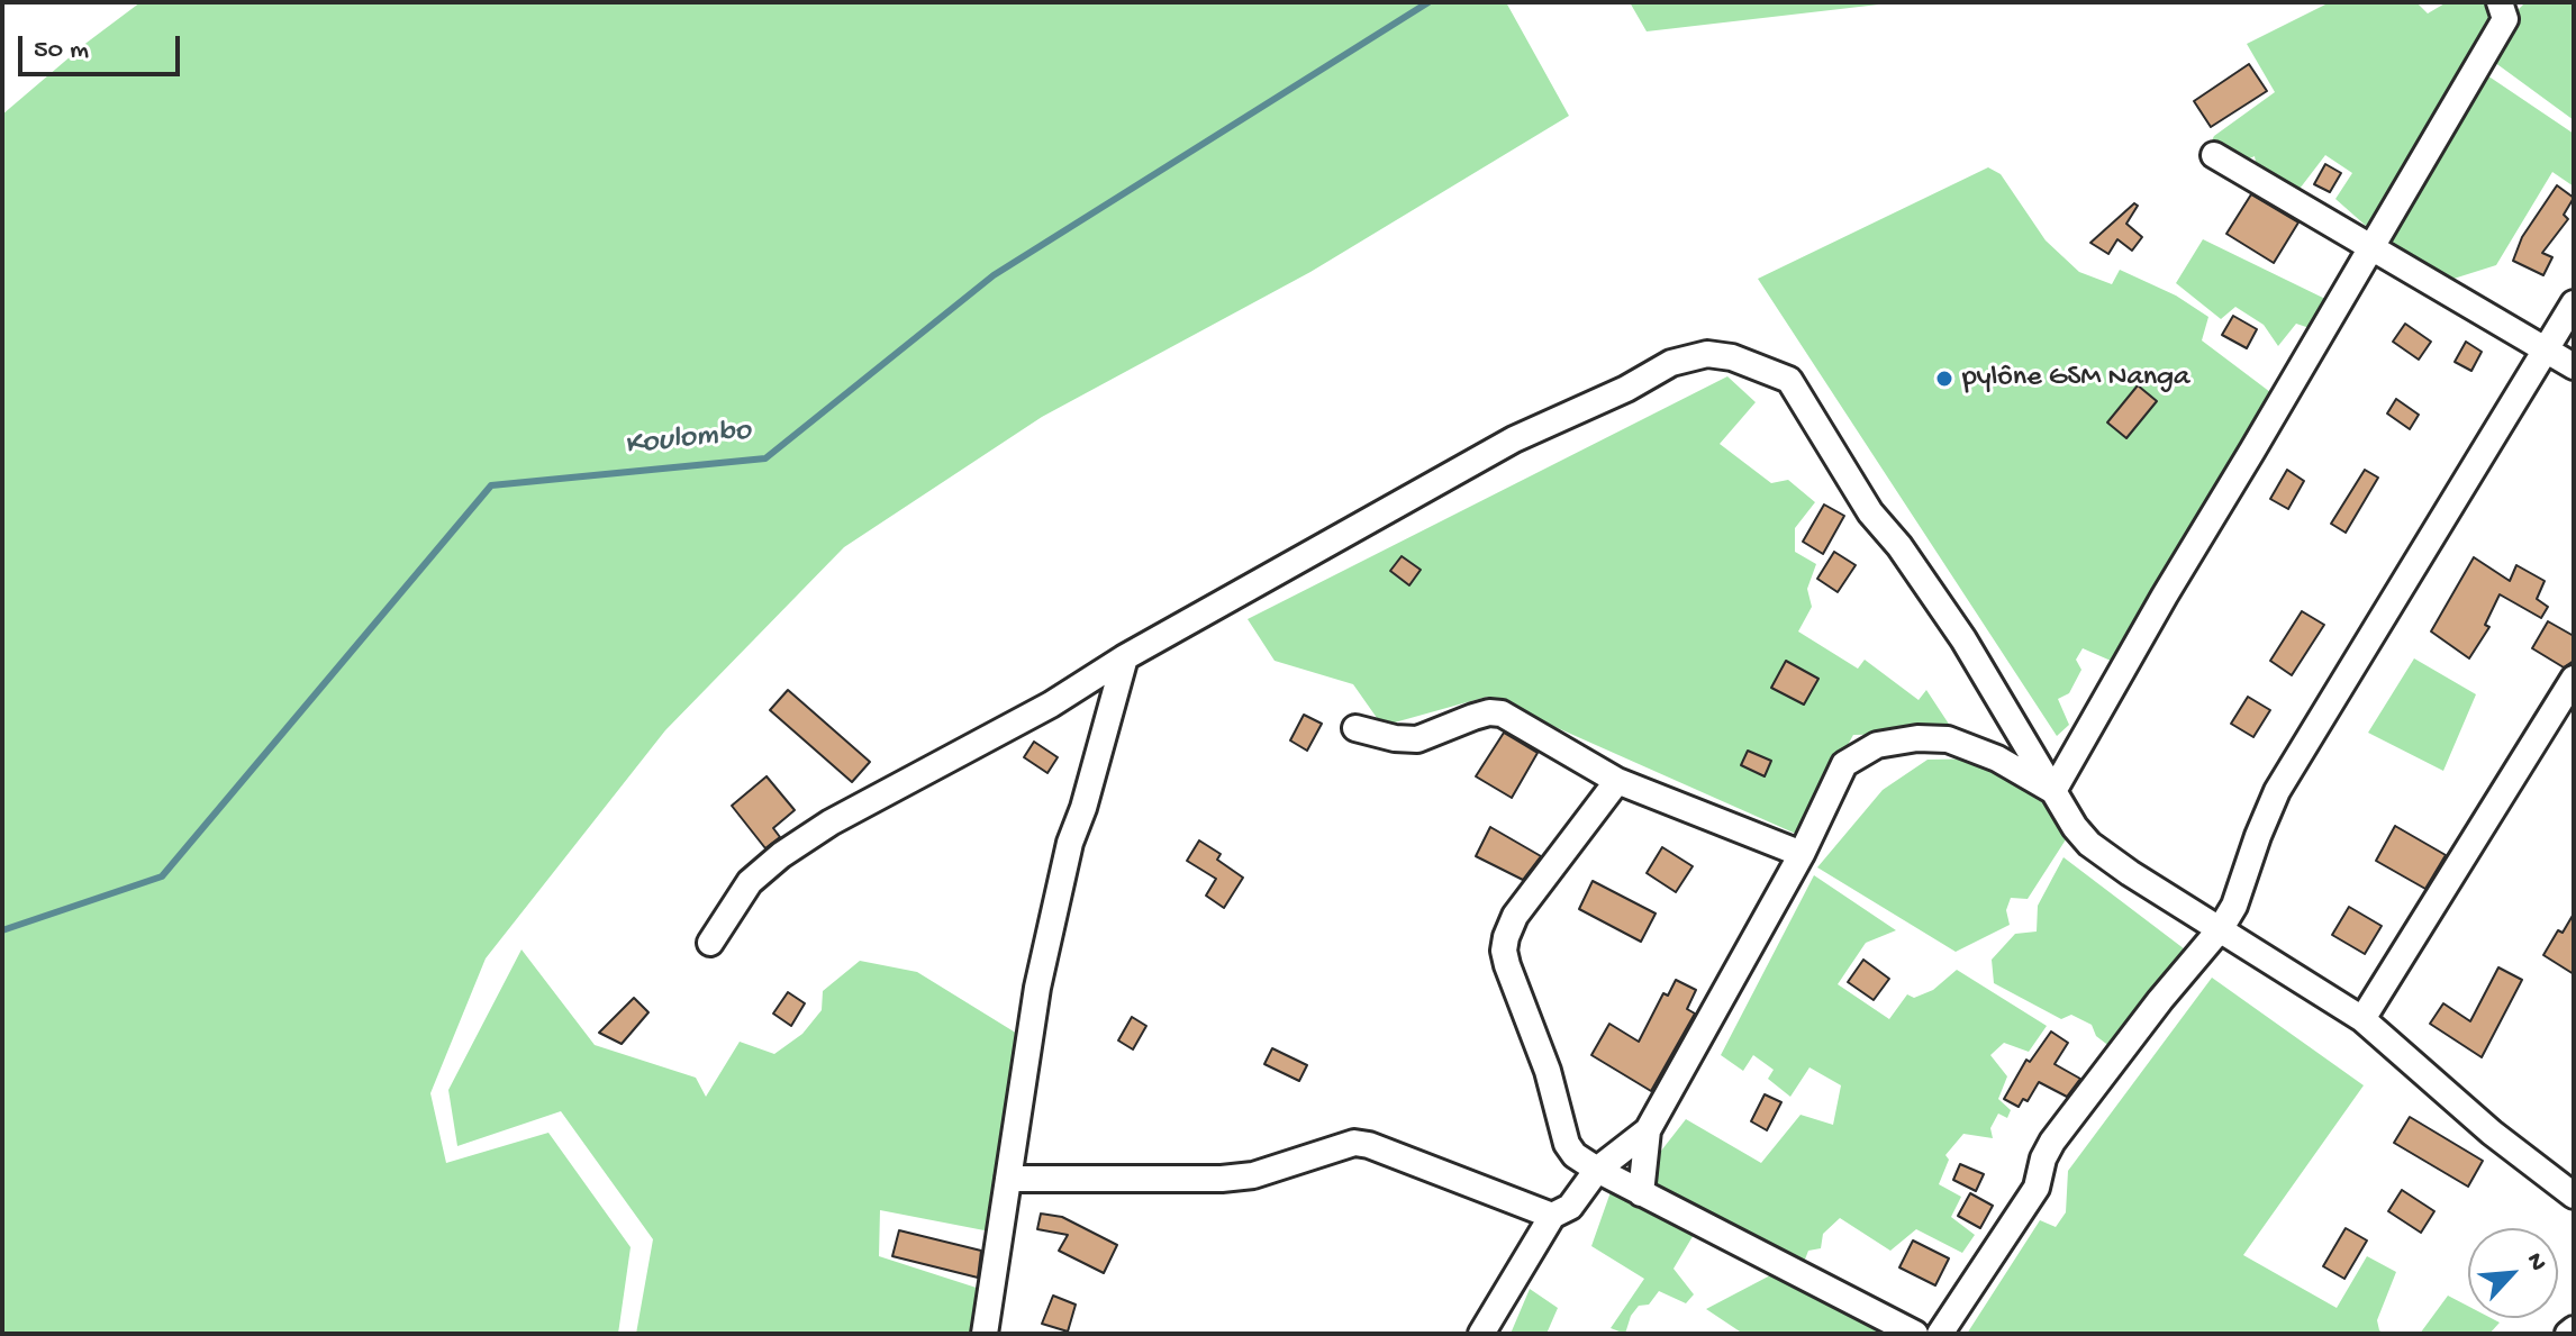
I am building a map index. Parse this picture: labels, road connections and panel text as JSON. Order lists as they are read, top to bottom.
{
  "water": ["Koulombo"],
  "places": ["pylône GSM Nanga"],
  "scale_bar": "50 m",
  "north": "top right"
}
